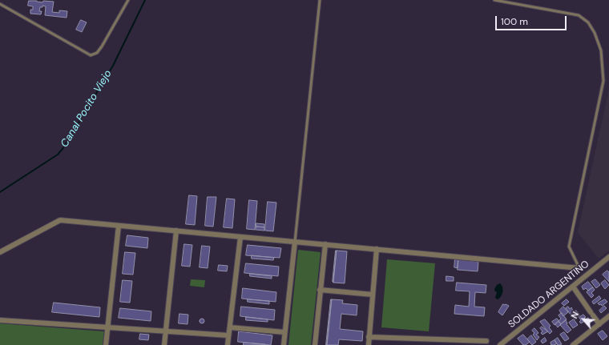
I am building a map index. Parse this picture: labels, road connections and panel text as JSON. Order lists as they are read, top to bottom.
{
  "streets": {
    "street": ["SOLDADO ARGENTINO"]
  },
  "water": ["Canal Pocito Viejo"],
  "scale_bar": "100 m",
  "north": "top left"
}
